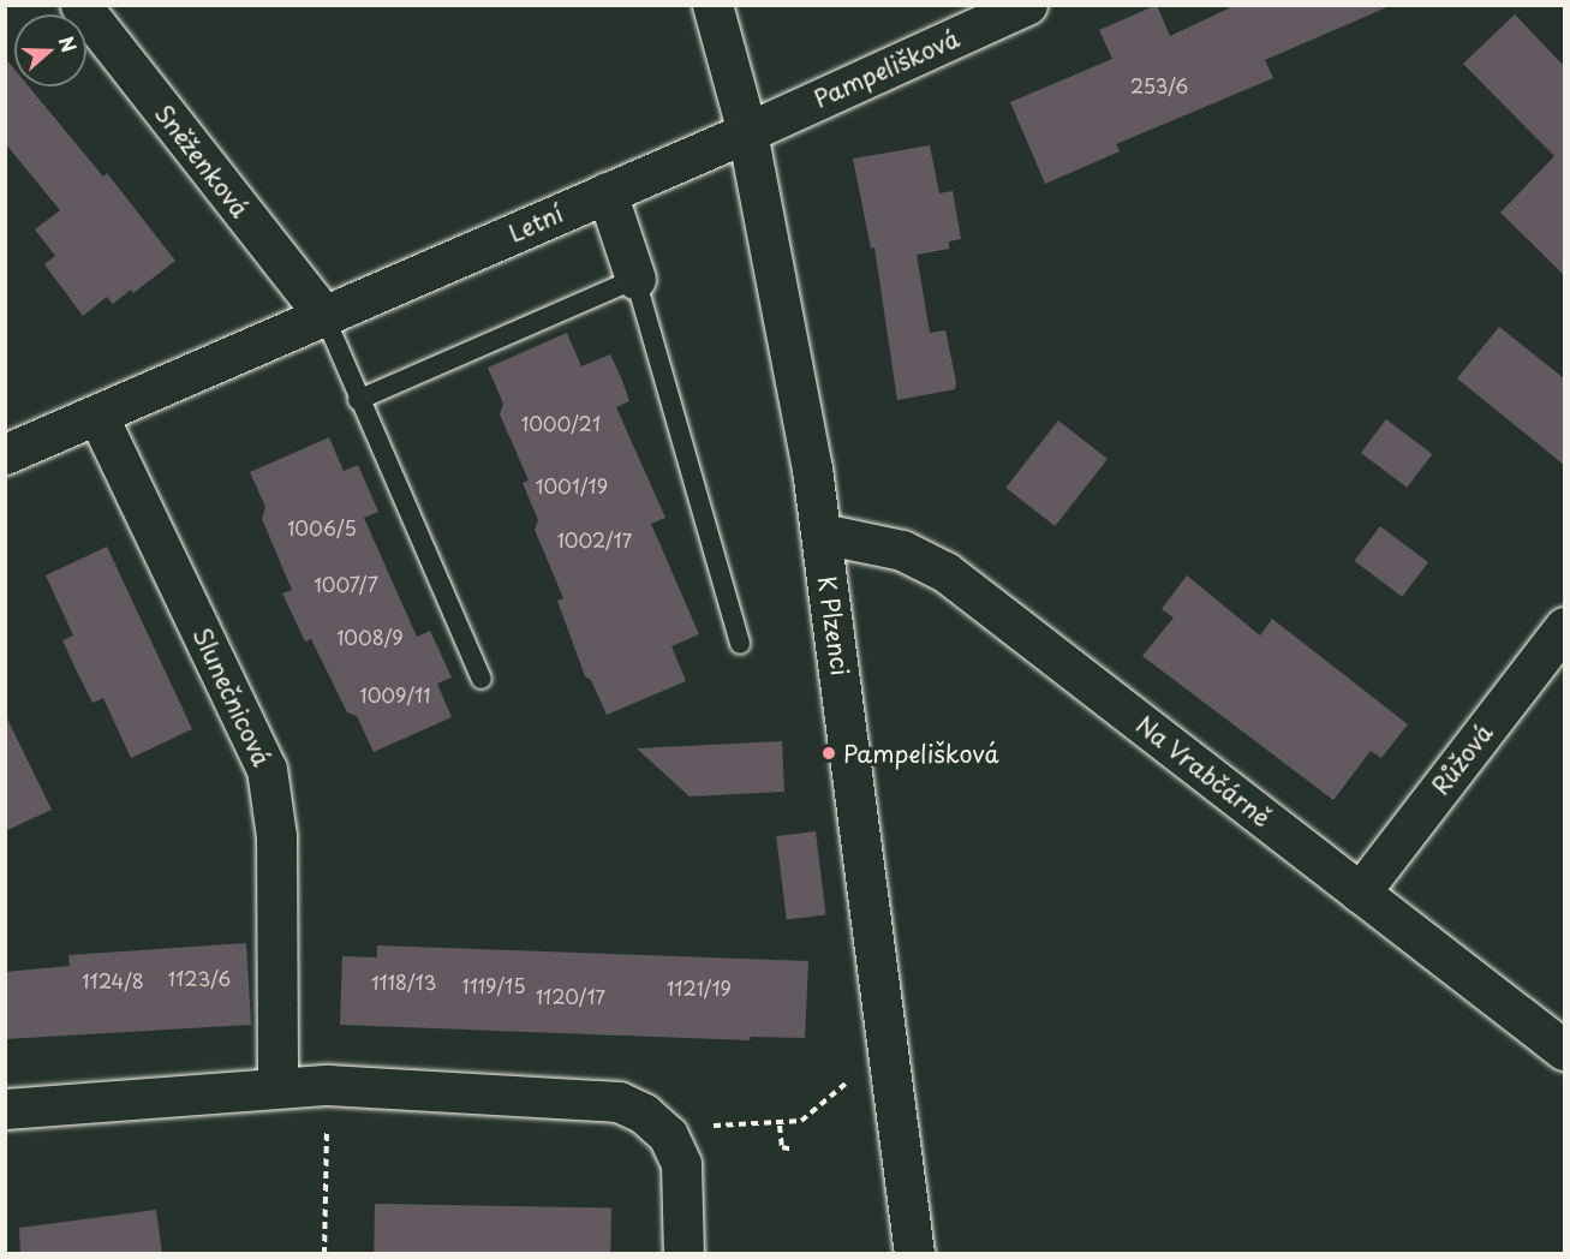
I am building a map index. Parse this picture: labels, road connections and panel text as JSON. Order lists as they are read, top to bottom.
{
  "streets": {
    "street": [
      "Pampelišková",
      "Sněženková",
      "Letní",
      "K Plzenci",
      "Slunečnicová",
      "Růžová",
      "Na Vrabčárně"
    ]
  },
  "crossings": [
    ["Pampelišková", "Letní"],
    ["Pampelišková", "K Plzenci"],
    ["Sněženková", "Letní"],
    ["Letní", "K Plzenci"],
    ["Letní", "Slunečnicová"],
    ["K Plzenci", "Na Vrabčárně"],
    ["Růžová", "Na Vrabčárně"]
  ],
  "places": ["Pampelišková"],
  "house_numbers": [
    "253/6",
    "1000/21",
    "1001/19",
    "1006/5",
    "1002/17",
    "1007/7",
    "1008/9",
    "1009/11",
    "1123/6",
    "1124/8",
    "1118/13",
    "1119/15",
    "1121/19",
    "1120/17"
  ],
  "north": "right"
}
